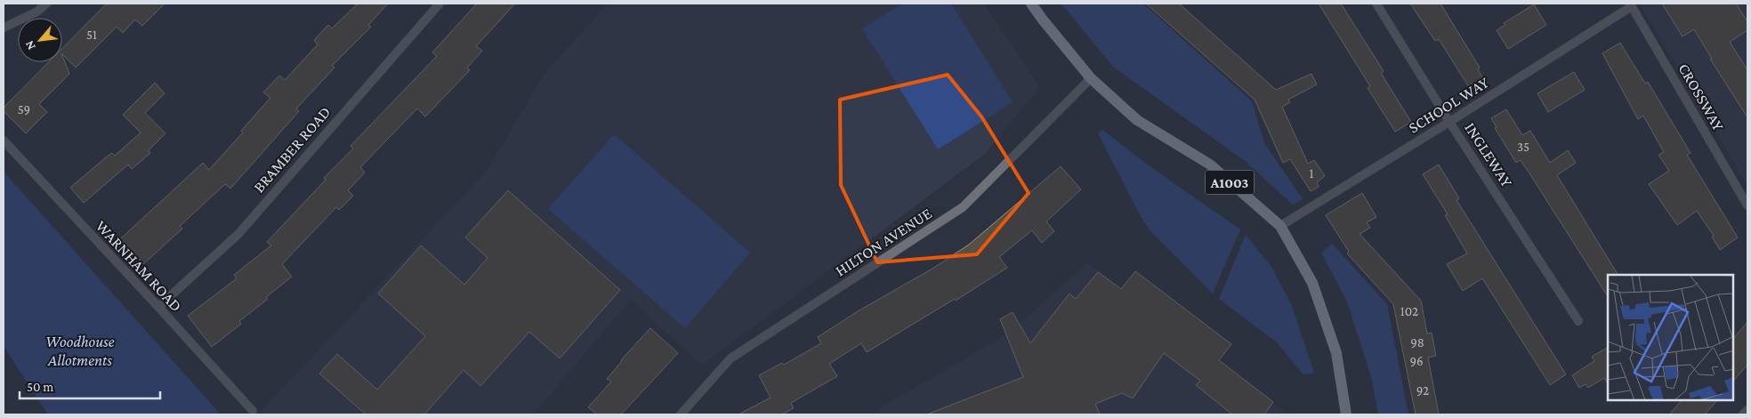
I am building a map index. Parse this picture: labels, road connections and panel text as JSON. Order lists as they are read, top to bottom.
{
  "streets": {
    "main road": ["A1003"],
    "street": [
      "CROSSWAY",
      "SCHOOL WAY",
      "BRAMBER ROAD",
      "INGLEWAY",
      "HILTON AVENUE",
      "WARNHAM ROAD"
    ]
  },
  "crossings": [
    ["CROSSWAY", "SCHOOL WAY"],
    ["SCHOOL WAY", "INGLEWAY"],
    ["SCHOOL WAY", "A1003"],
    ["BRAMBER ROAD", "WARNHAM ROAD"],
    ["A1003", "HILTON AVENUE"]
  ],
  "parks": ["Woodhouse Allotments"],
  "house_numbers": [
    "51",
    "59",
    "35",
    "1",
    "102",
    "98",
    "96",
    "92"
  ],
  "scale_bar": "50 m",
  "north": "bottom left"
}
